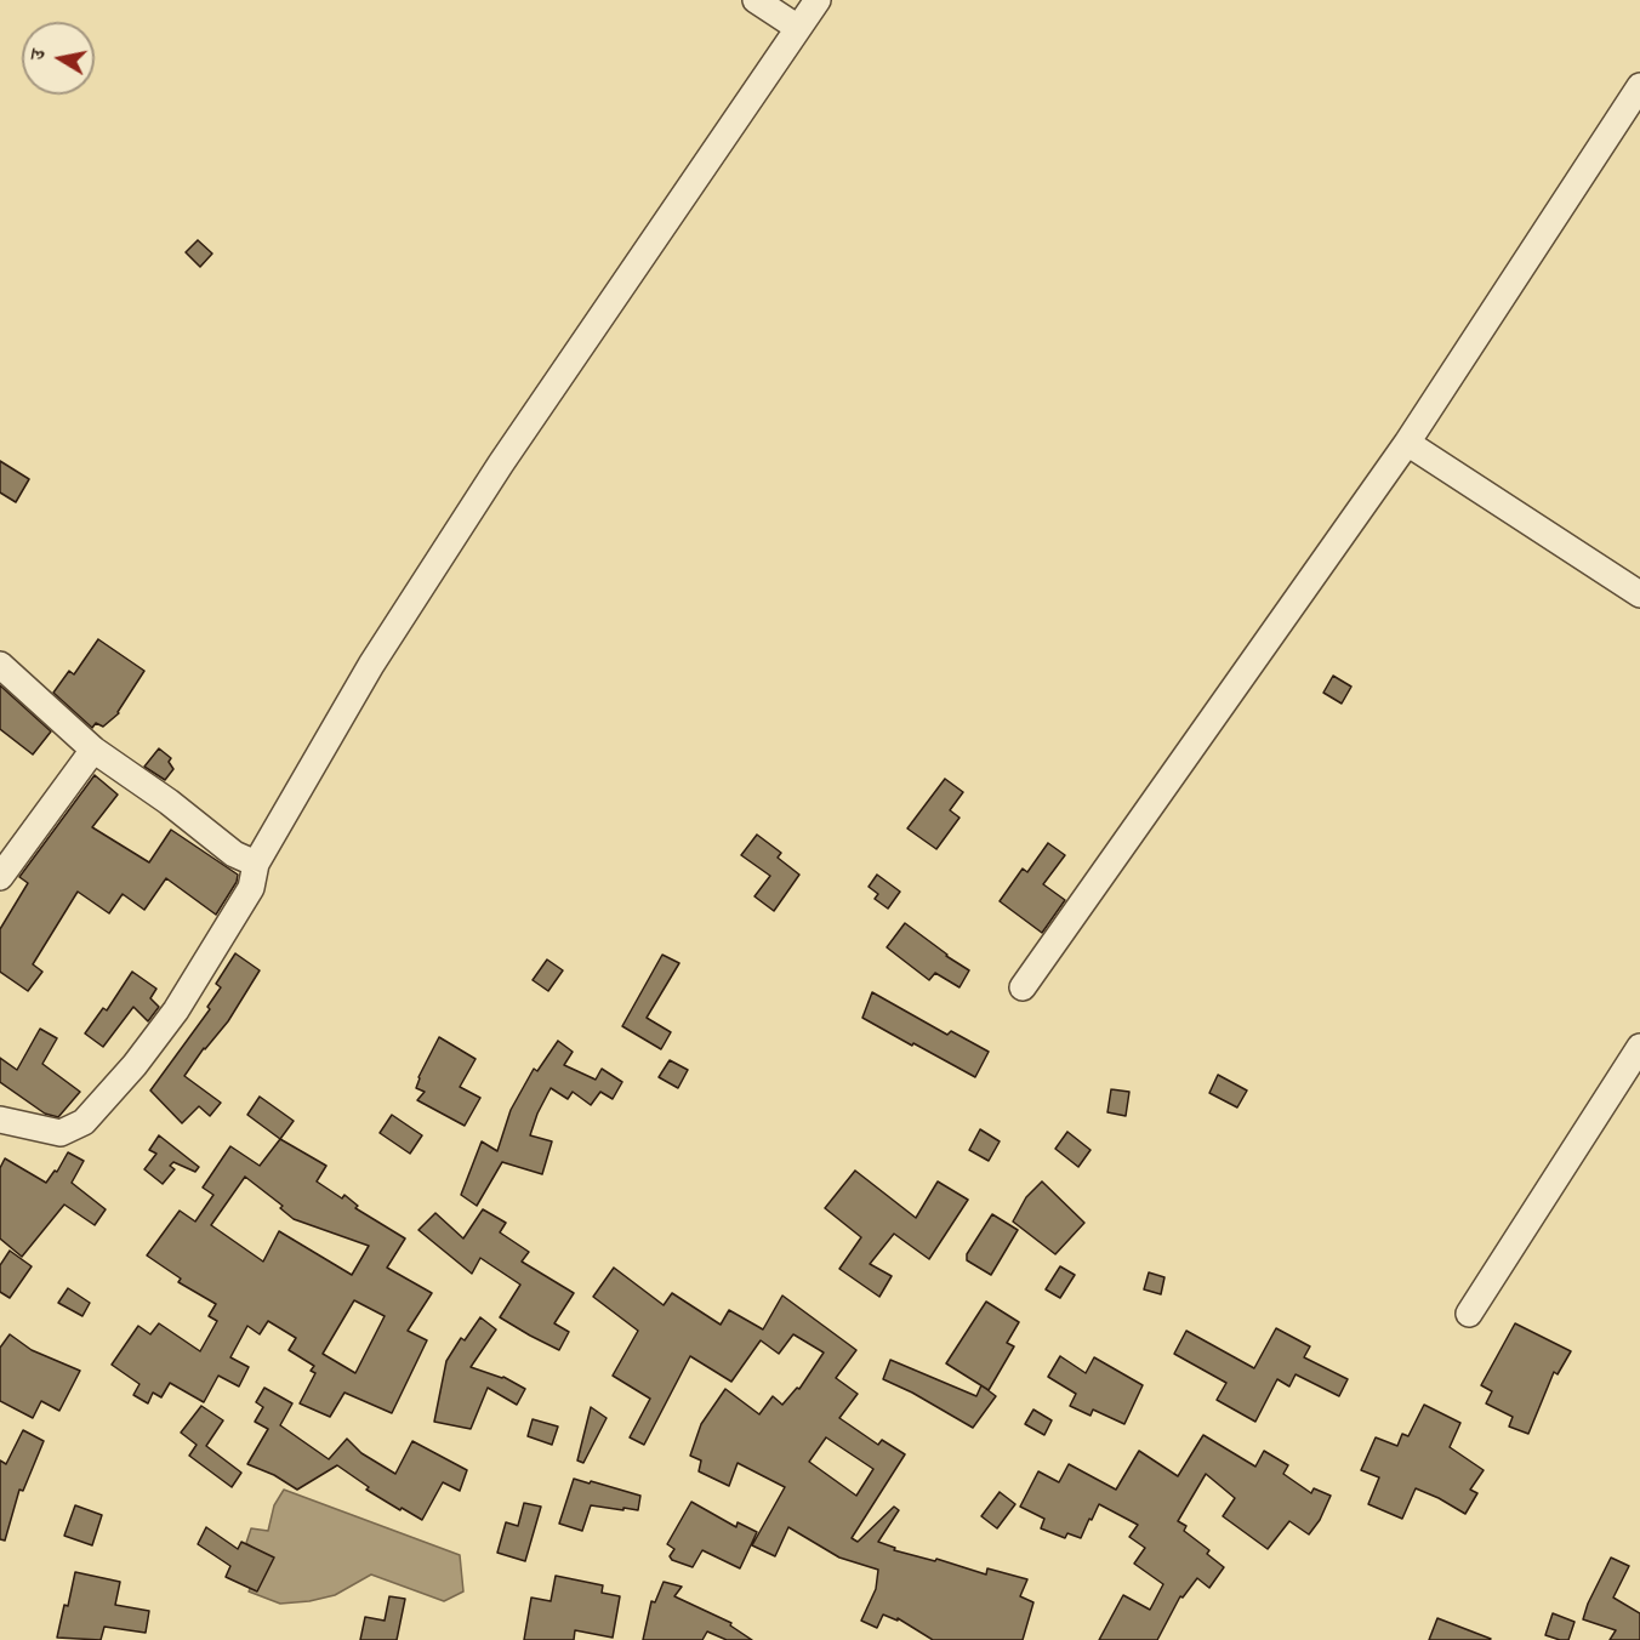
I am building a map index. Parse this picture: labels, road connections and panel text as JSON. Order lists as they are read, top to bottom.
{
  "north": "left"
}
